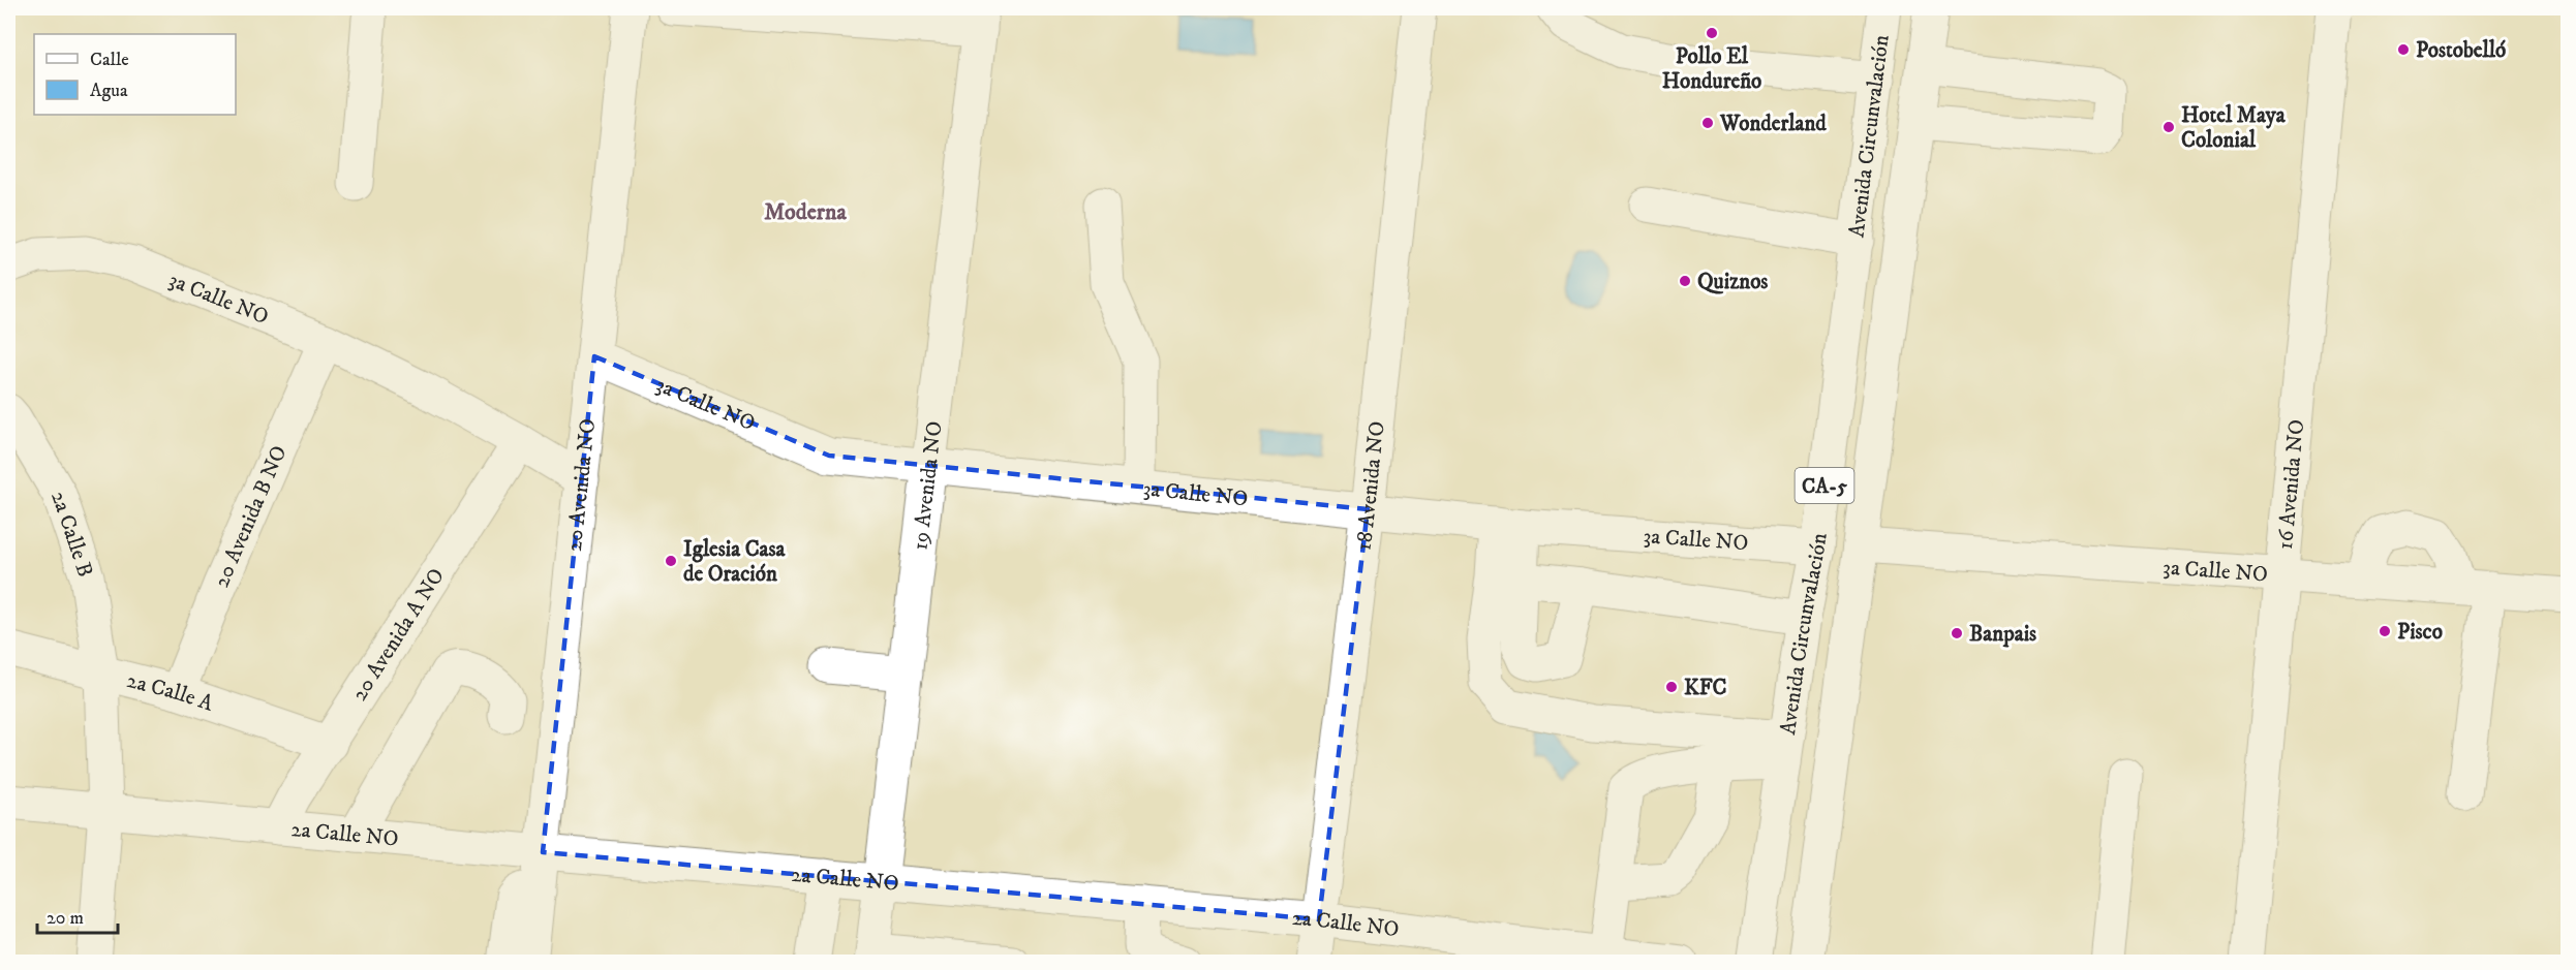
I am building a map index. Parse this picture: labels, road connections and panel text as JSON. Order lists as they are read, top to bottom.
{
  "streets": {
    "main road": [
      "Avenida Circunvalación",
      "3a Calle NO",
      "16 Avenida NO",
      "20 Avenida NO",
      "19 Avenida NO",
      "18 Avenida NO",
      "CA-5",
      "20 Avenida B NO",
      "2a Calle B",
      "20 Avenida A NO",
      "2a Calle A",
      "2a Calle NO"
    ]
  },
  "crossings": [
    ["Avenida Circunvalación", "3a Calle NO"],
    ["3a Calle NO", "16 Avenida NO"],
    ["3a Calle NO", "20 Avenida NO"],
    ["3a Calle NO", "19 Avenida NO"],
    ["3a Calle NO", "18 Avenida NO"],
    ["3a Calle NO", "20 Avenida B NO"],
    ["3a Calle NO", "20 Avenida A NO"],
    ["20 Avenida NO", "2a Calle NO"],
    ["19 Avenida NO", "2a Calle NO"],
    ["18 Avenida NO", "2a Calle NO"],
    ["20 Avenida B NO", "2a Calle A"],
    ["2a Calle B", "2a Calle A"],
    ["20 Avenida A NO", "2a Calle A"],
    ["20 Avenida A NO", "2a Calle NO"]
  ],
  "districts": ["Moderna"],
  "places": [
    "Pollo El Hondureño",
    "Postobelló",
    "Wonderland",
    "Hotel Maya Colonial",
    "Quiznos",
    "Iglesia Casa de Oración",
    "Pisco",
    "Banpais",
    "KFC"
  ],
  "legend": ["Calle", "Agua"],
  "scale_bar": "20 m"
}
